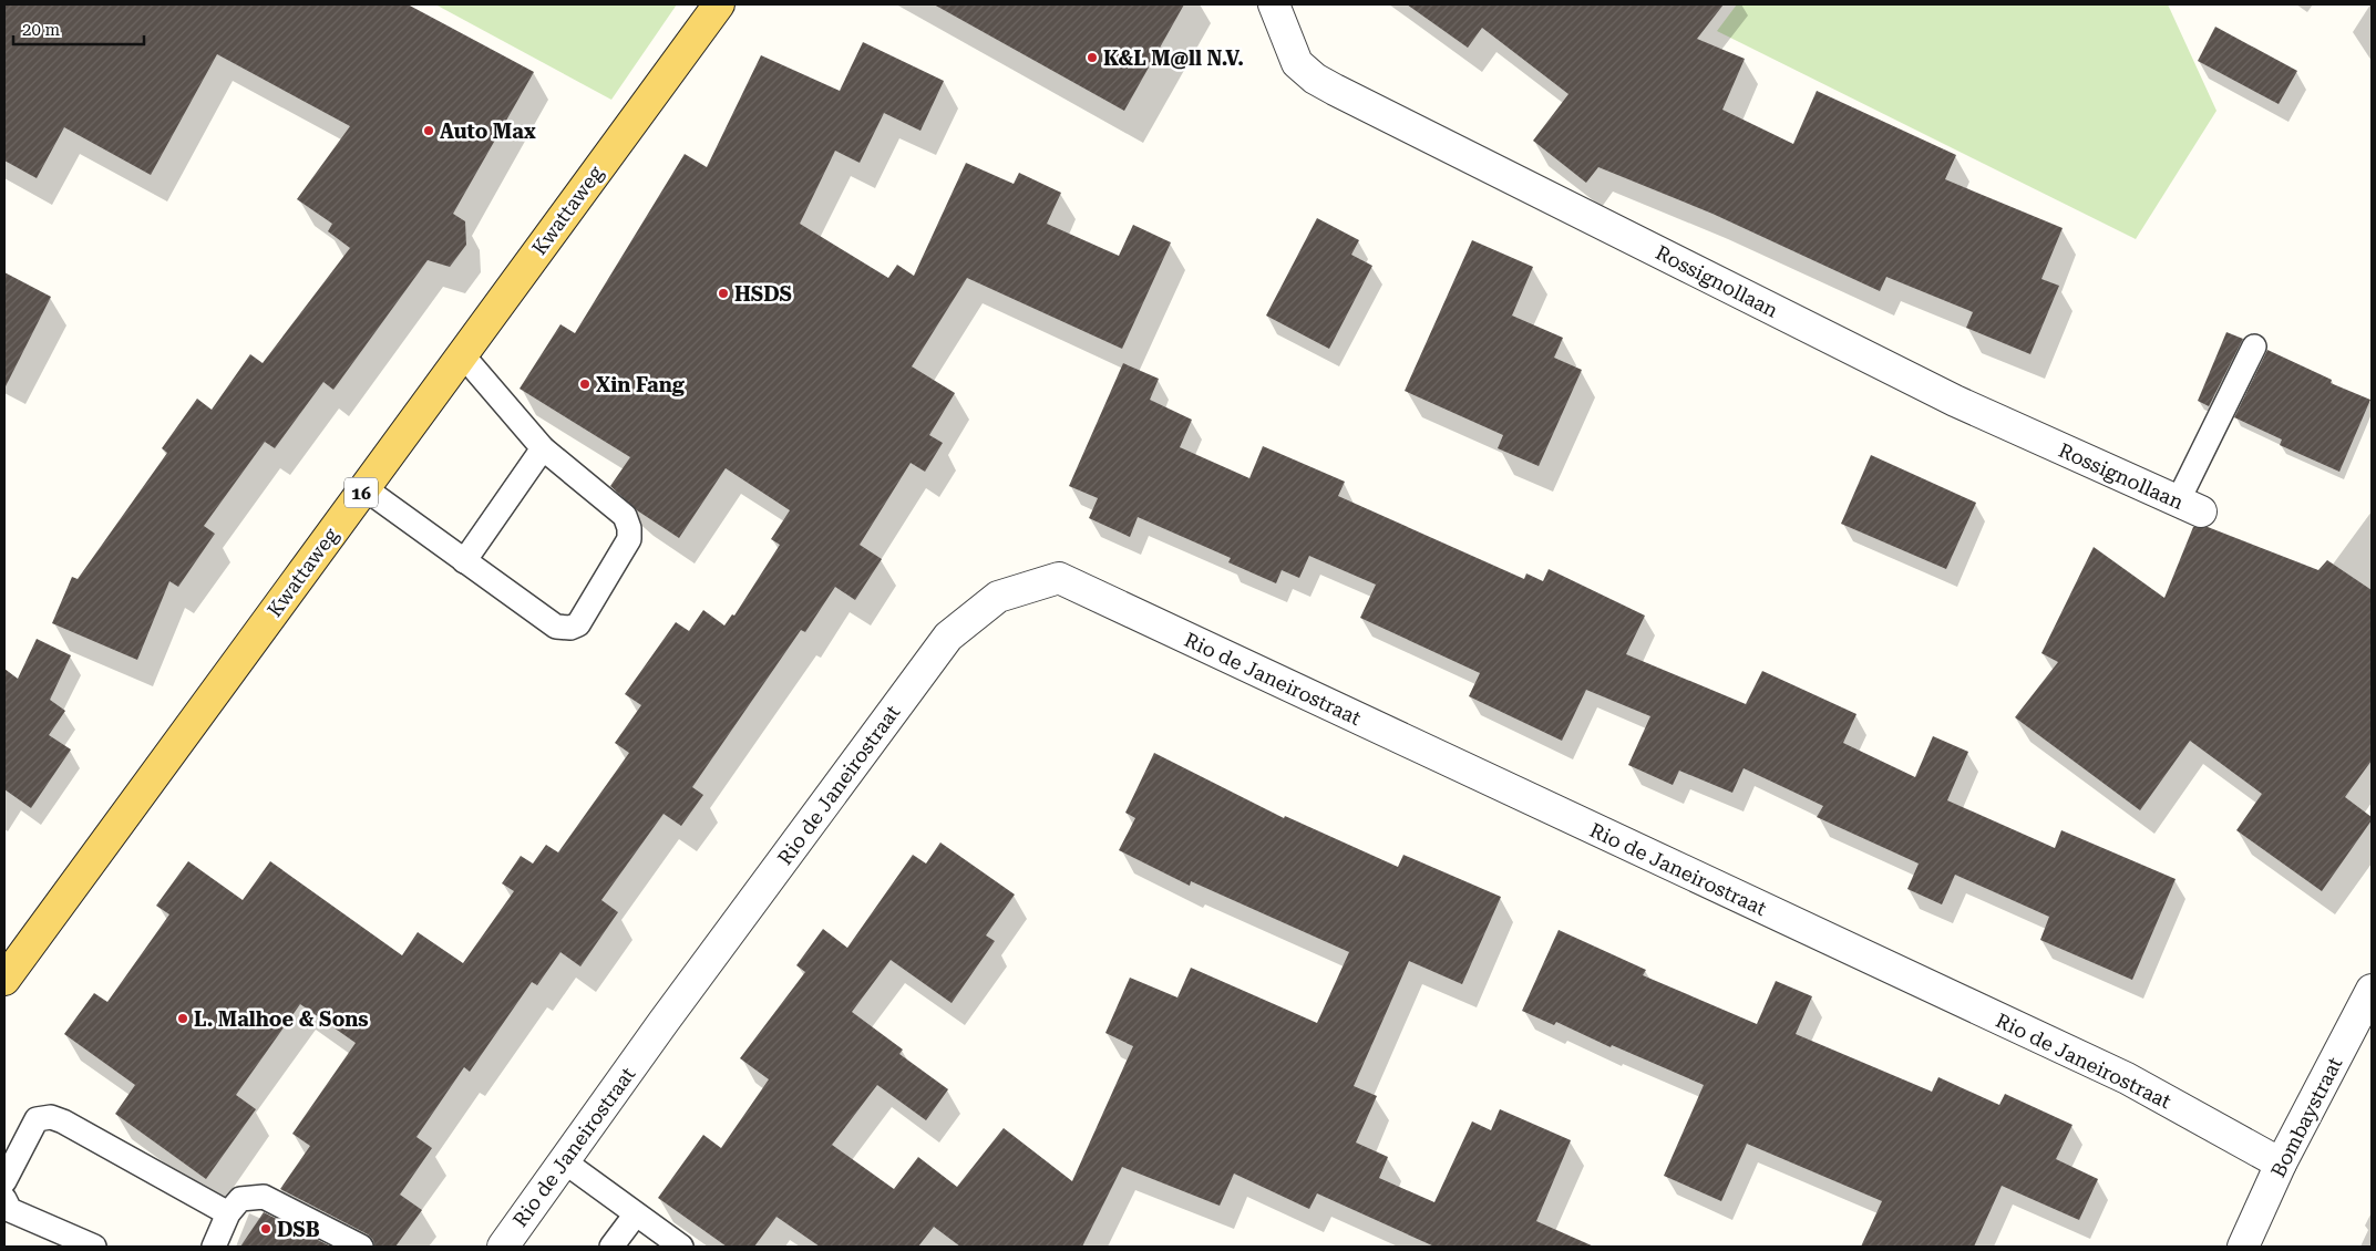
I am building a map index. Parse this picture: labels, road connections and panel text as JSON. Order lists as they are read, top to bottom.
{
  "streets": {
    "main road": ["Kwattaweg", "16"],
    "street": ["Rossignollaan", "Rio de Janeirostraat", "Bombaystraat"]
  },
  "crossings": [
    ["Rio de Janeirostraat", "Bombaystraat"]
  ],
  "places": [
    "K&L M@ll N.V.",
    "Auto Max",
    "HSDS",
    "Xin Fang",
    "L. Malhoe & Sons",
    "DSB"
  ],
  "scale_bar": "20 m"
}
